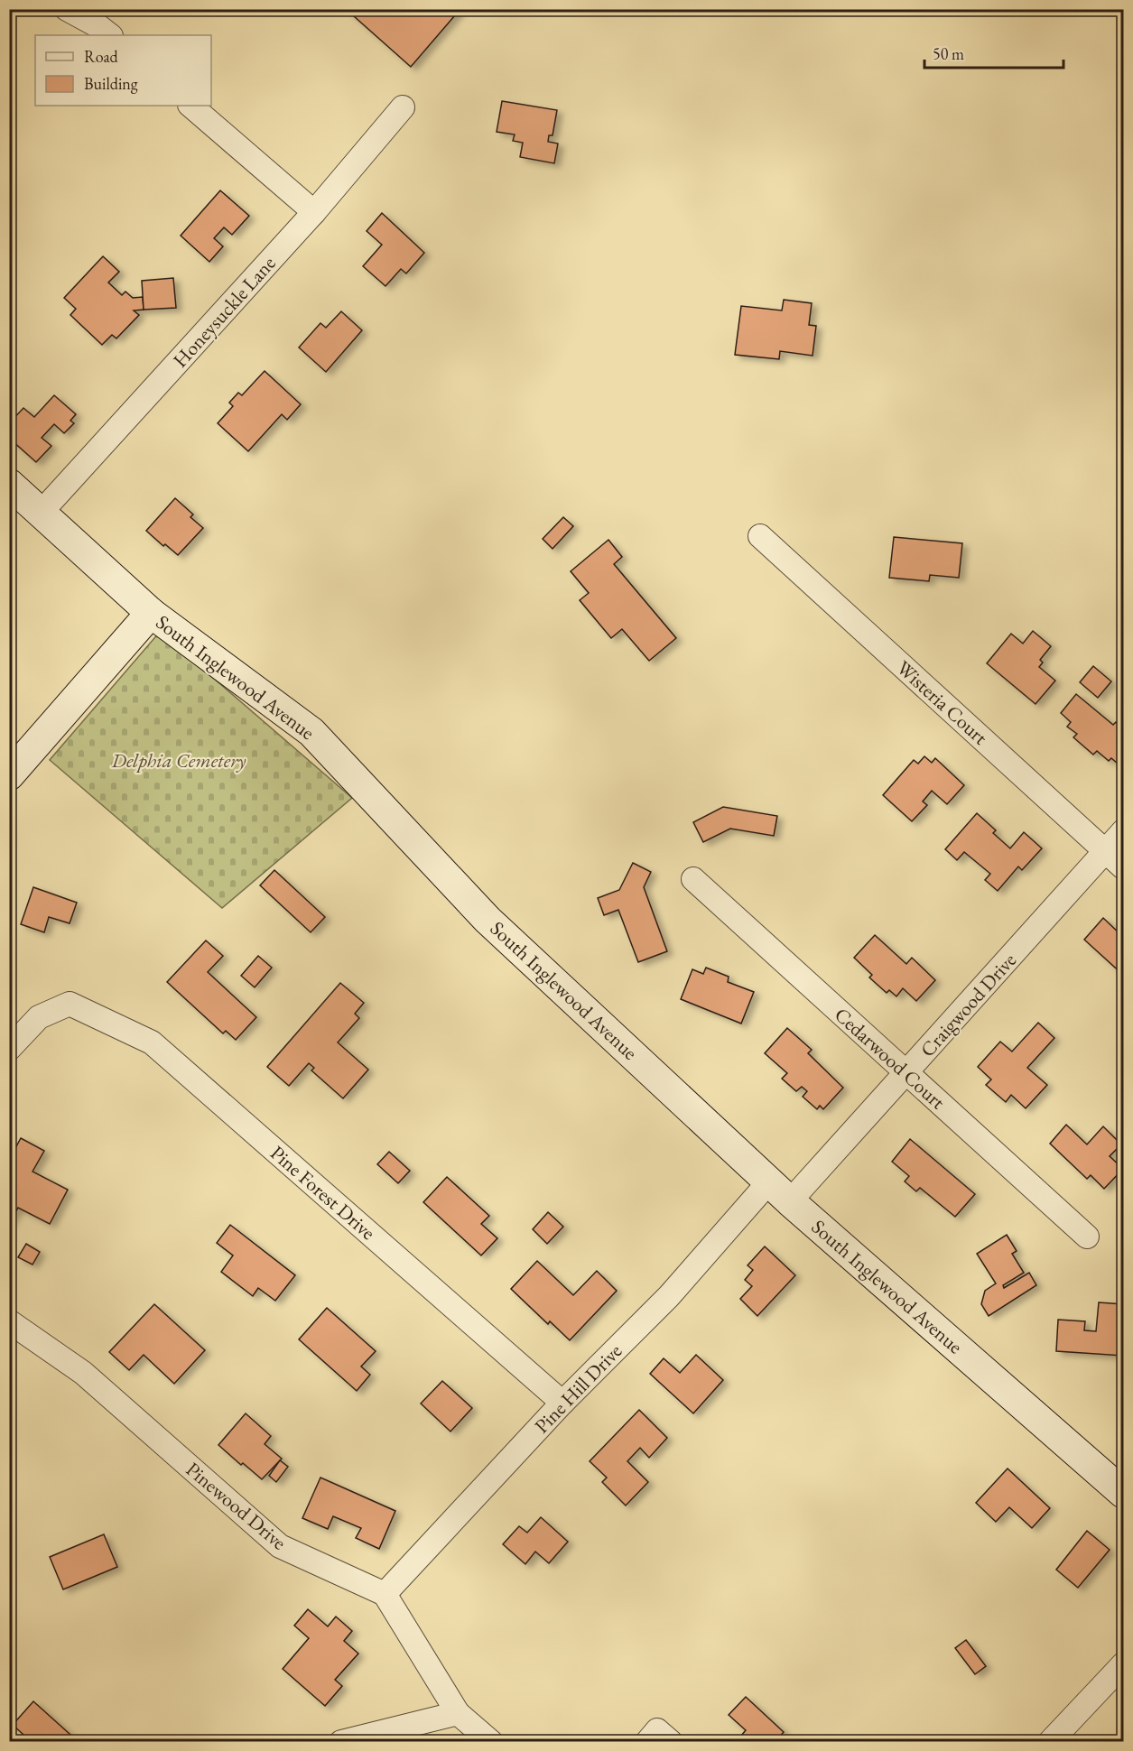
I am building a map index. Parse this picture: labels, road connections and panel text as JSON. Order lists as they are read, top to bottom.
{
  "streets": {
    "street": [
      "Honeysuckle Lane",
      "South Inglewood Avenue",
      "Wisteria Court",
      "Craigwood Drive",
      "Cedarwood Court",
      "Pine Forest Drive",
      "Pine Hill Drive",
      "Pinewood Drive"
    ]
  },
  "crossings": [
    ["Honeysuckle Lane", "South Inglewood Avenue"],
    ["South Inglewood Avenue", "Craigwood Drive"],
    ["South Inglewood Avenue", "Pine Hill Drive"],
    ["Wisteria Court", "Craigwood Drive"],
    ["Craigwood Drive", "Cedarwood Court"],
    ["Pine Forest Drive", "Pine Hill Drive"],
    ["Pine Hill Drive", "Pinewood Drive"]
  ],
  "parks": ["Delphia Cemetery"],
  "legend": ["Road", "Building"],
  "scale_bar": "50 m"
}
